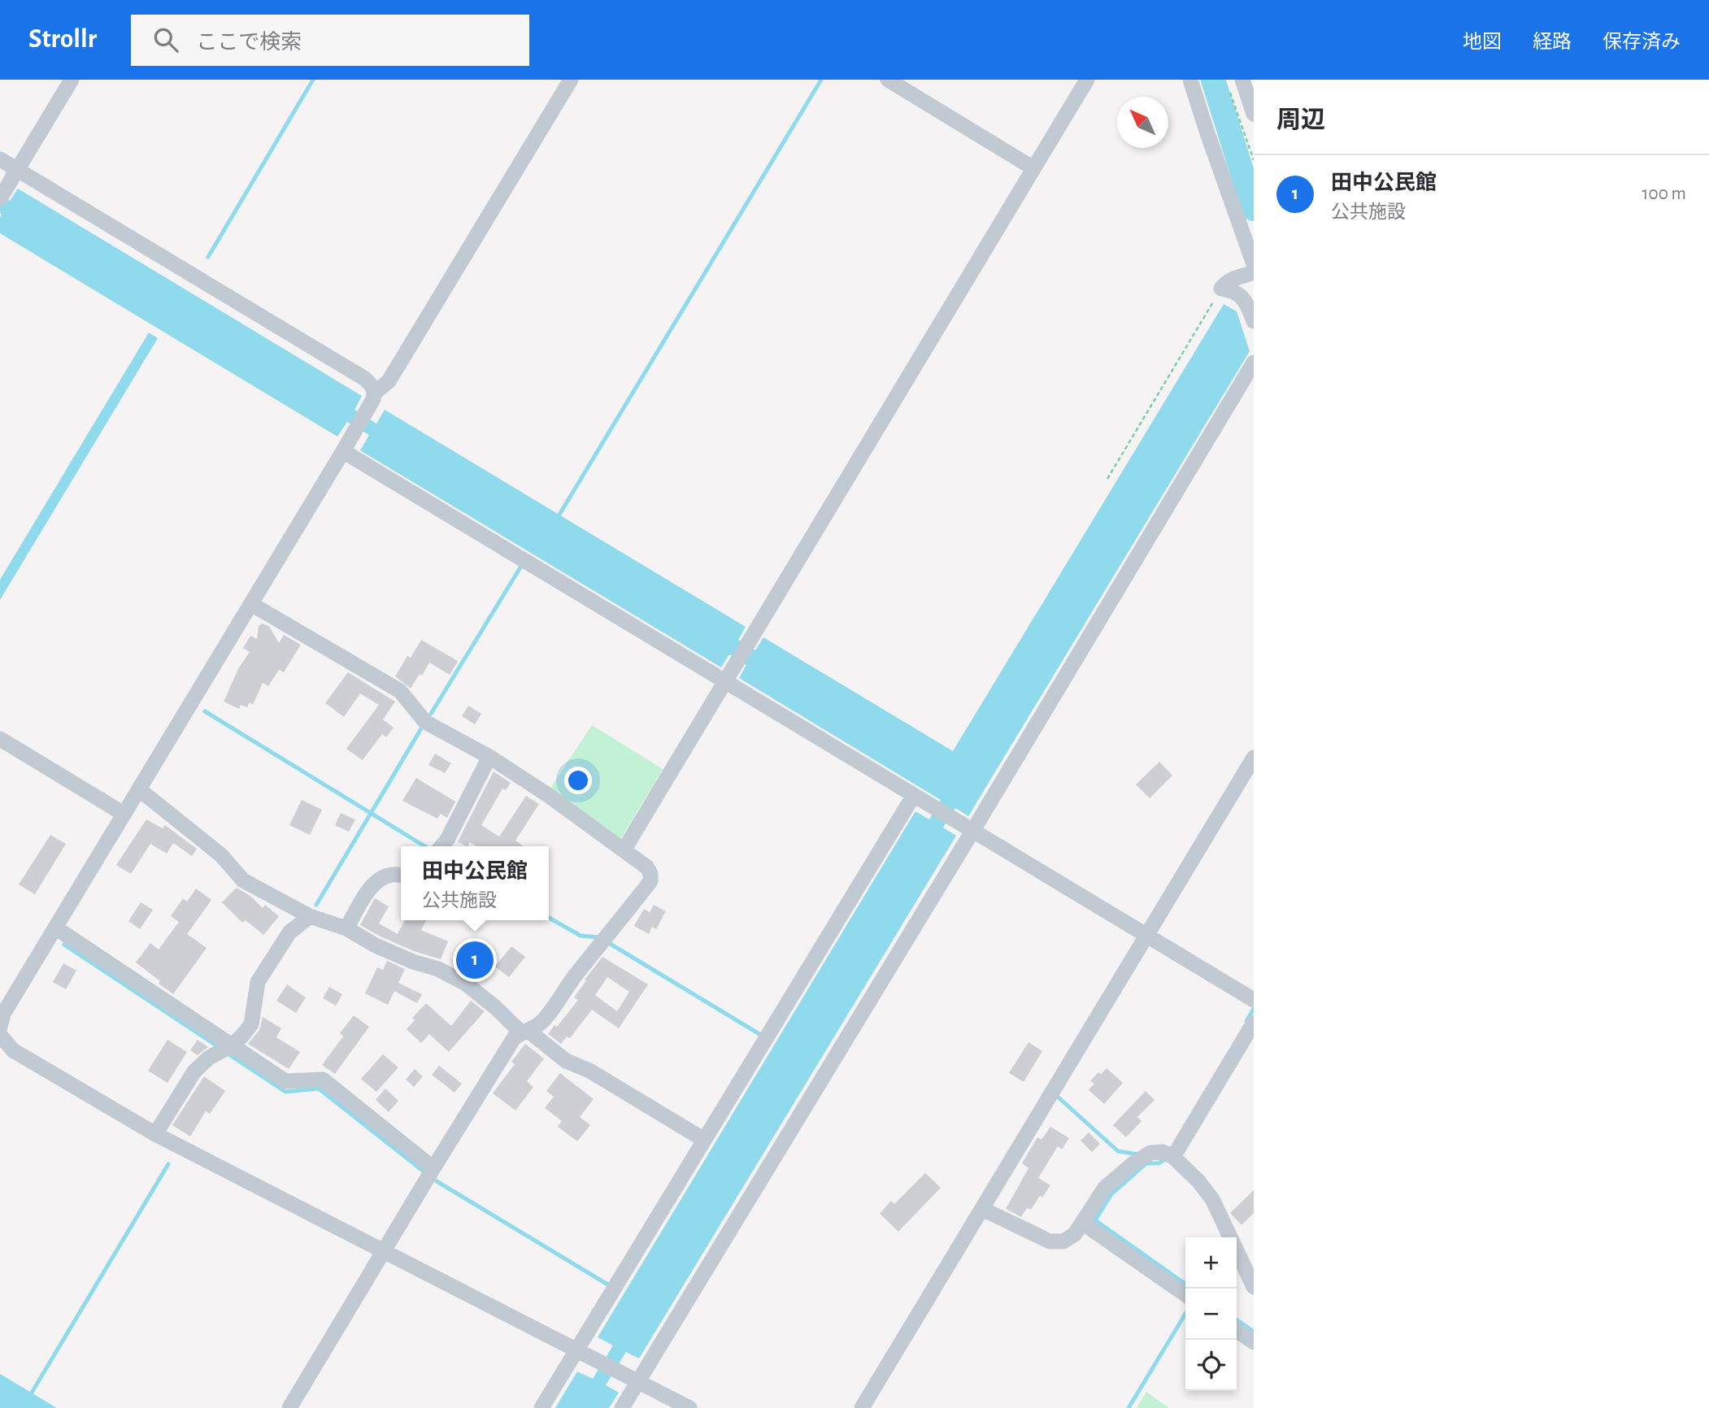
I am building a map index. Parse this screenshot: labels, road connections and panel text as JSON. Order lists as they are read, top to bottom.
{
  "north": "top left",
  "page": {
    "header": "Strollr",
    "search": "ここで検索",
    "nav": ["地図", "経路", "保存済み"],
    "heading": "周辺",
    "list": [
      {
        "mark": "1",
        "name": "田中公民館",
        "note": "公共施設",
        "value": "100 m"
      }
    ],
    "popup": ["田中公民館", "公共施設"],
    "pins": "1",
    "map_buttons": ["+", "−"]
  }
}
